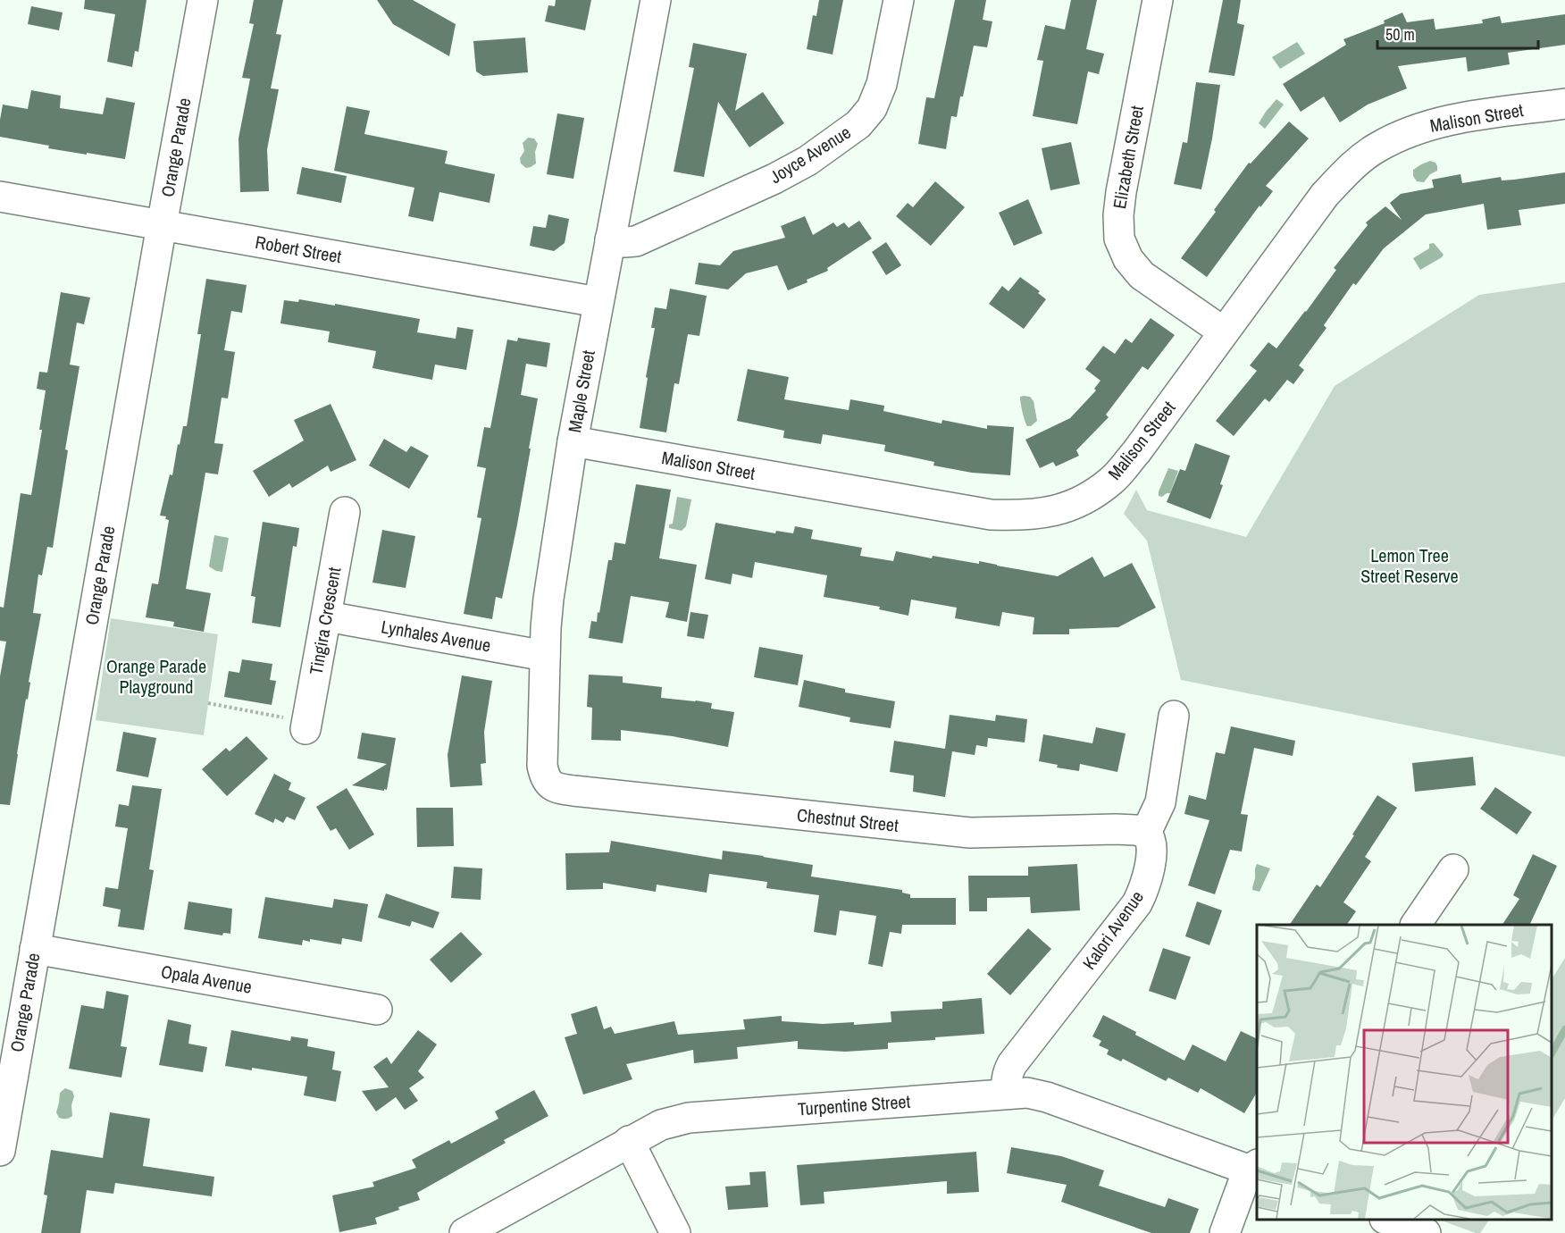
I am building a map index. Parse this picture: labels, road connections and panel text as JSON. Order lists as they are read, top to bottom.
{
  "streets": {
    "street": [
      "Malison Street",
      "Orange Parade",
      "Joyce Avenue",
      "Elizabeth Street",
      "Robert Street",
      "Maple Street",
      "Tingira Crescent",
      "Lynhales Avenue",
      "Chestnut Street",
      "Kalori Avenue",
      "Opala Avenue",
      "Turpentine Street"
    ]
  },
  "crossings": [
    ["Malison Street", "Elizabeth Street"],
    ["Malison Street", "Maple Street"],
    ["Orange Parade", "Robert Street"],
    ["Orange Parade", "Opala Avenue"],
    ["Joyce Avenue", "Maple Street"],
    ["Robert Street", "Maple Street"],
    ["Maple Street", "Lynhales Avenue"],
    ["Maple Street", "Chestnut Street"],
    ["Tingira Crescent", "Lynhales Avenue"],
    ["Chestnut Street", "Kalori Avenue"],
    ["Kalori Avenue", "Turpentine Street"]
  ],
  "parks": ["Lemon Tree Street Reserve", "Orange Parade Playground"],
  "scale_bar": "50 m"
}
